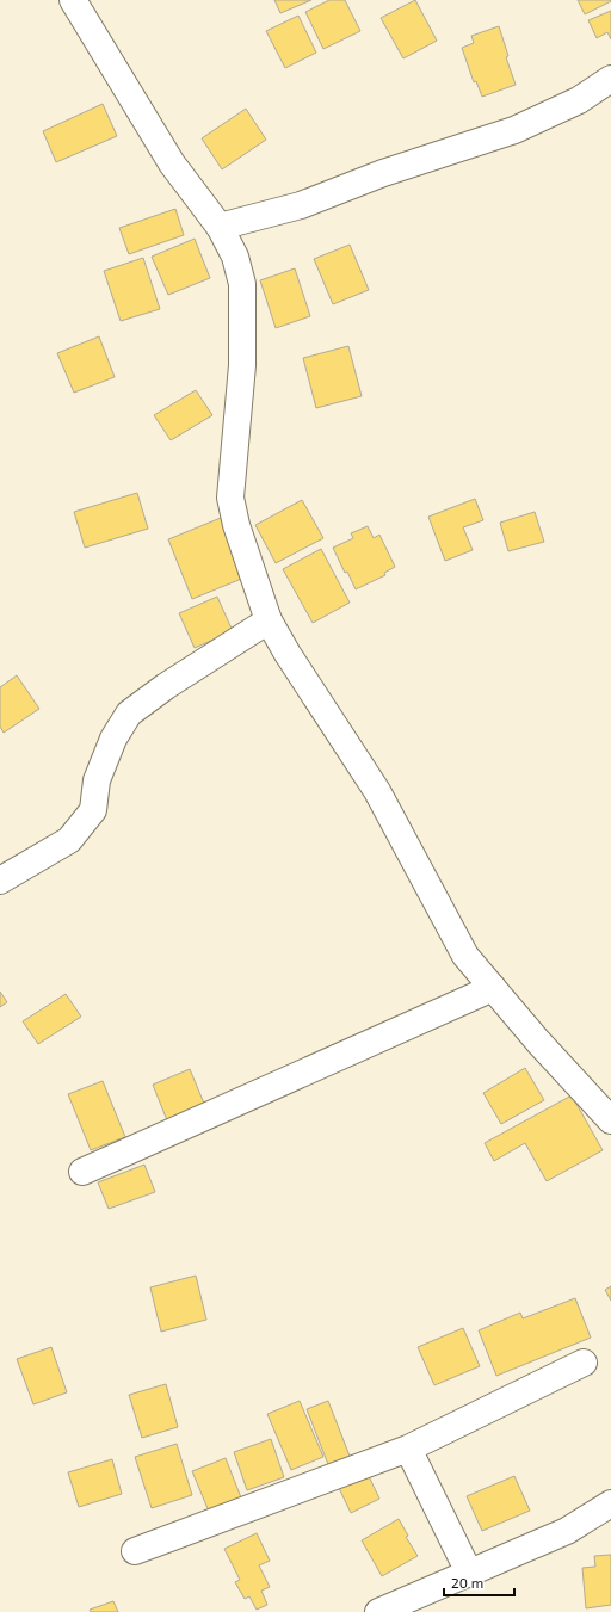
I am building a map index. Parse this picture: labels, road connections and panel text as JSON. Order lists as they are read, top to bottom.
{
  "scale_bar": "20 m"
}
